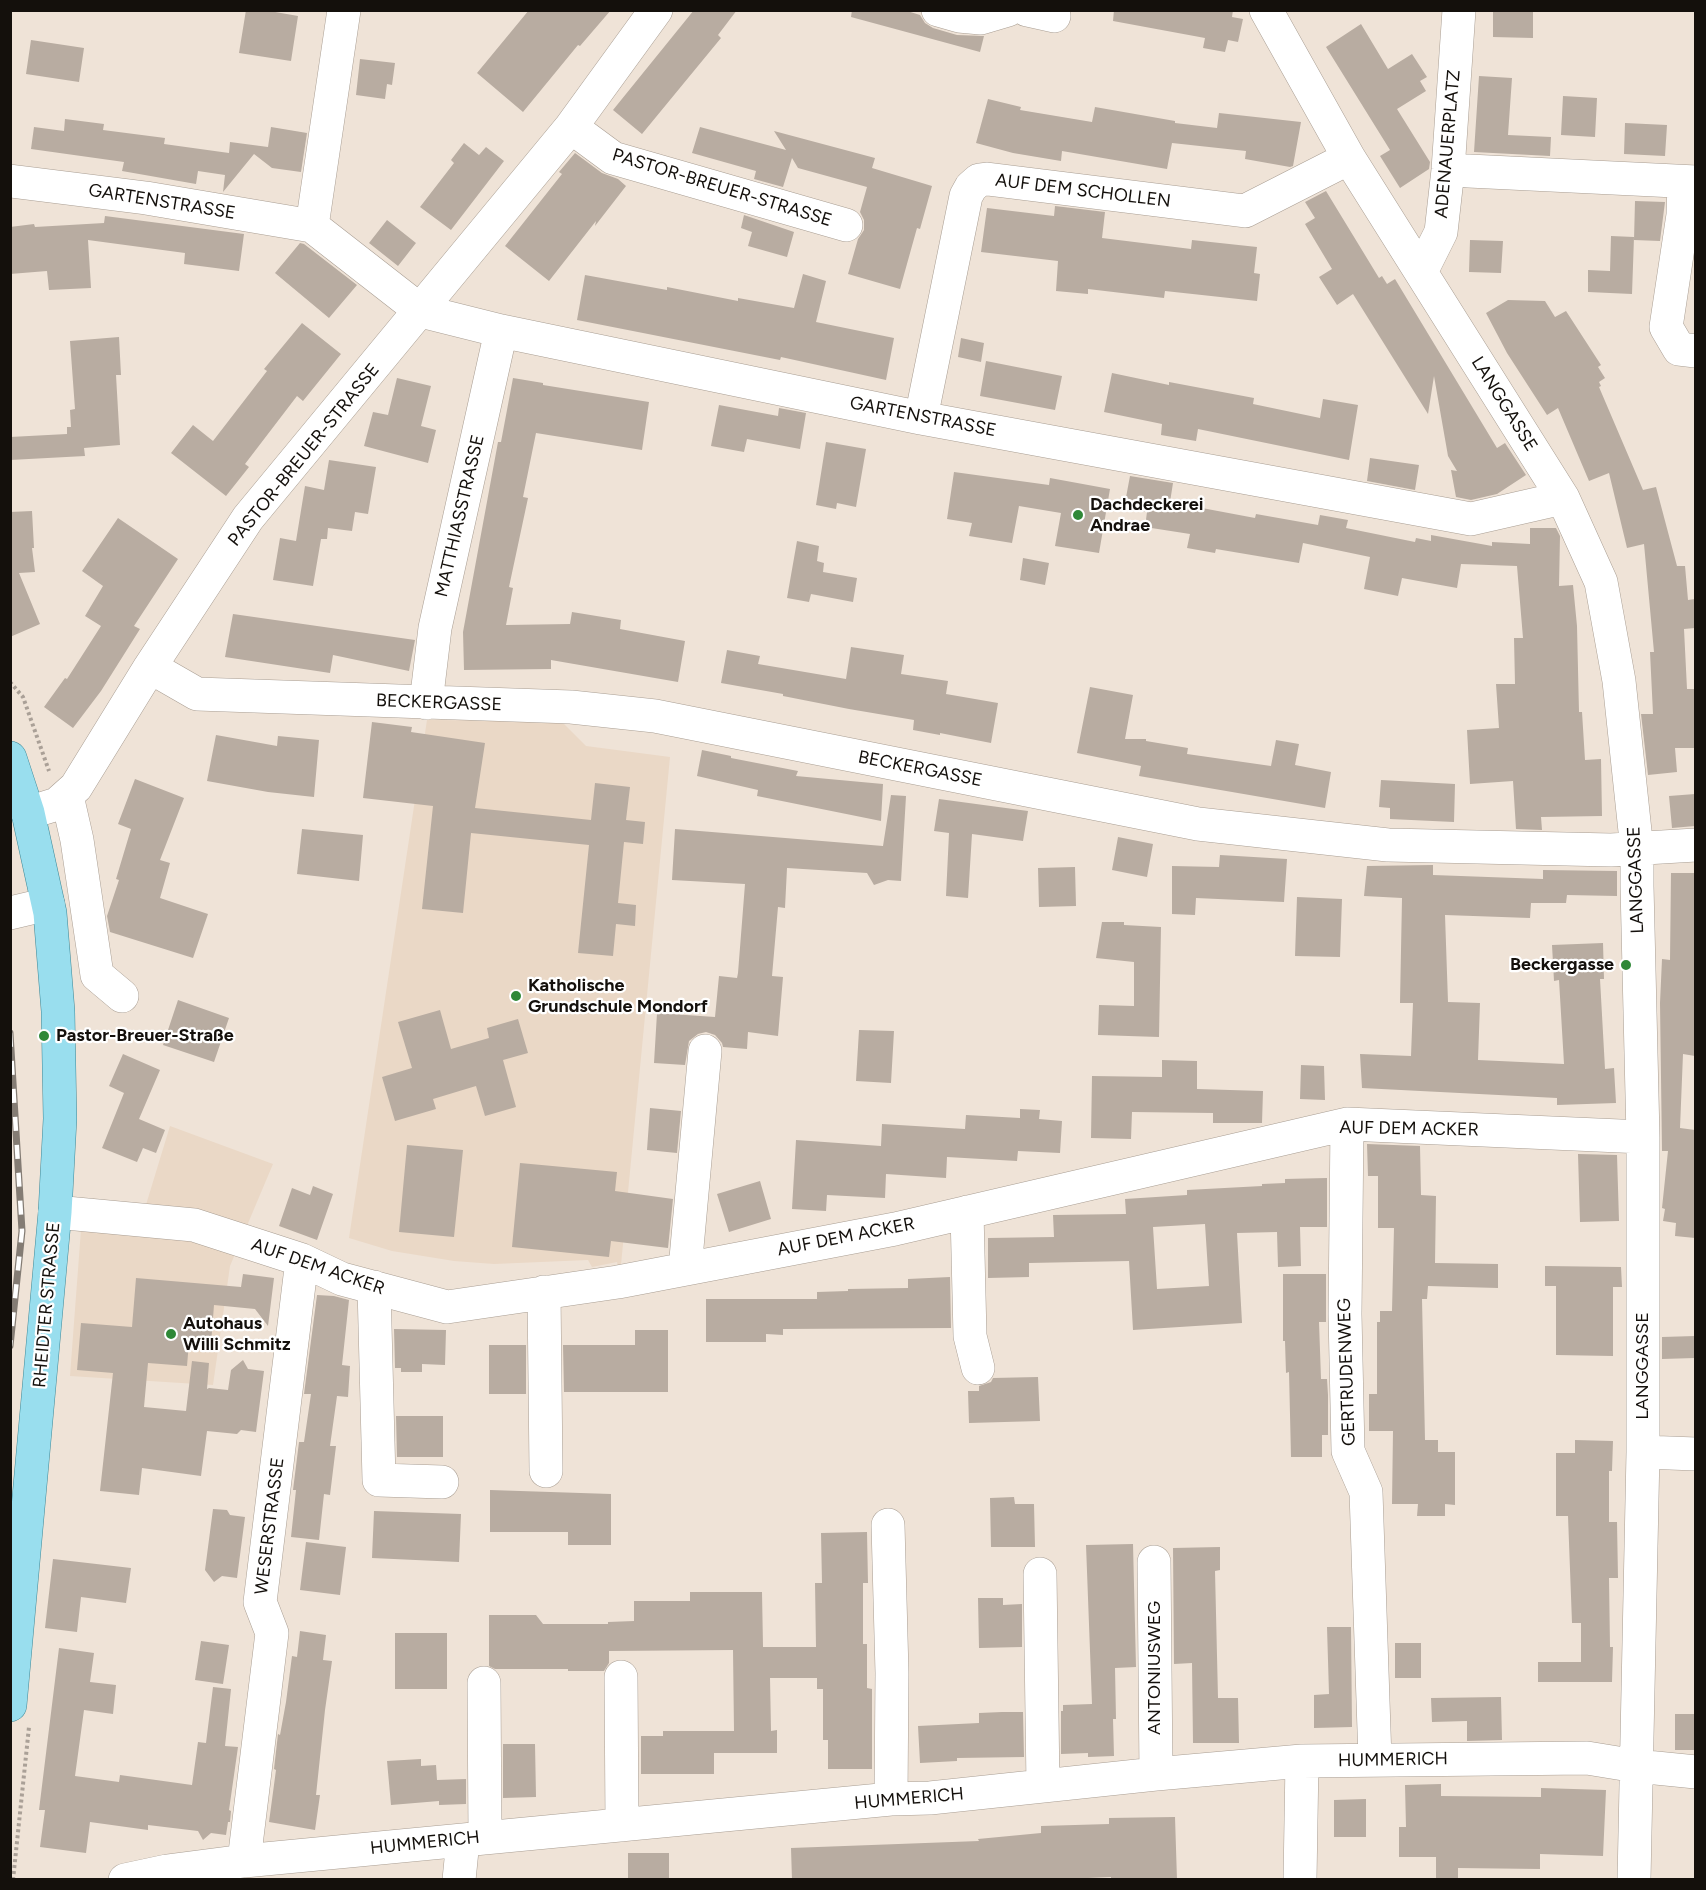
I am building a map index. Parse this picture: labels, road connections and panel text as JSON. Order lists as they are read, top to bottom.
{
  "streets": {
    "main road": ["RHEIDTER STRASSE"],
    "street": [
      "ADENAUERPLATZ",
      "PASTOR-BREUER-STRASSE",
      "AUF DEM SCHOLLEN",
      "GARTENSTRASSE",
      "LANGGASSE",
      "MATTHIASSTRASSE",
      "BECKERGASSE",
      "AUF DEM ACKER",
      "GERTRUDENWEG",
      "WESERSTRASSE",
      "ANTONIUSWEG",
      "HUMMERICH"
    ]
  },
  "crossings": [
    ["ADENAUERPLATZ", "LANGGASSE"],
    ["PASTOR-BREUER-STRASSE", "GARTENSTRASSE"],
    ["PASTOR-BREUER-STRASSE", "BECKERGASSE"],
    ["PASTOR-BREUER-STRASSE", "RHEIDTER STRASSE"],
    ["AUF DEM SCHOLLEN", "GARTENSTRASSE"],
    ["AUF DEM SCHOLLEN", "LANGGASSE"],
    ["GARTENSTRASSE", "LANGGASSE"],
    ["GARTENSTRASSE", "MATTHIASSTRASSE"],
    ["LANGGASSE", "BECKERGASSE"],
    ["LANGGASSE", "AUF DEM ACKER"],
    ["LANGGASSE", "HUMMERICH"],
    ["MATTHIASSTRASSE", "BECKERGASSE"],
    ["AUF DEM ACKER", "RHEIDTER STRASSE"],
    ["AUF DEM ACKER", "GERTRUDENWEG"],
    ["AUF DEM ACKER", "WESERSTRASSE"],
    ["GERTRUDENWEG", "HUMMERICH"],
    ["WESERSTRASSE", "HUMMERICH"],
    ["ANTONIUSWEG", "HUMMERICH"]
  ],
  "places": [
    "Dachdeckerei Andrae",
    "Beckergasse",
    "Katholische Grundschule Mondorf",
    "Pastor-Breuer-Straße",
    "Autohaus Willi Schmitz"
  ]
}
